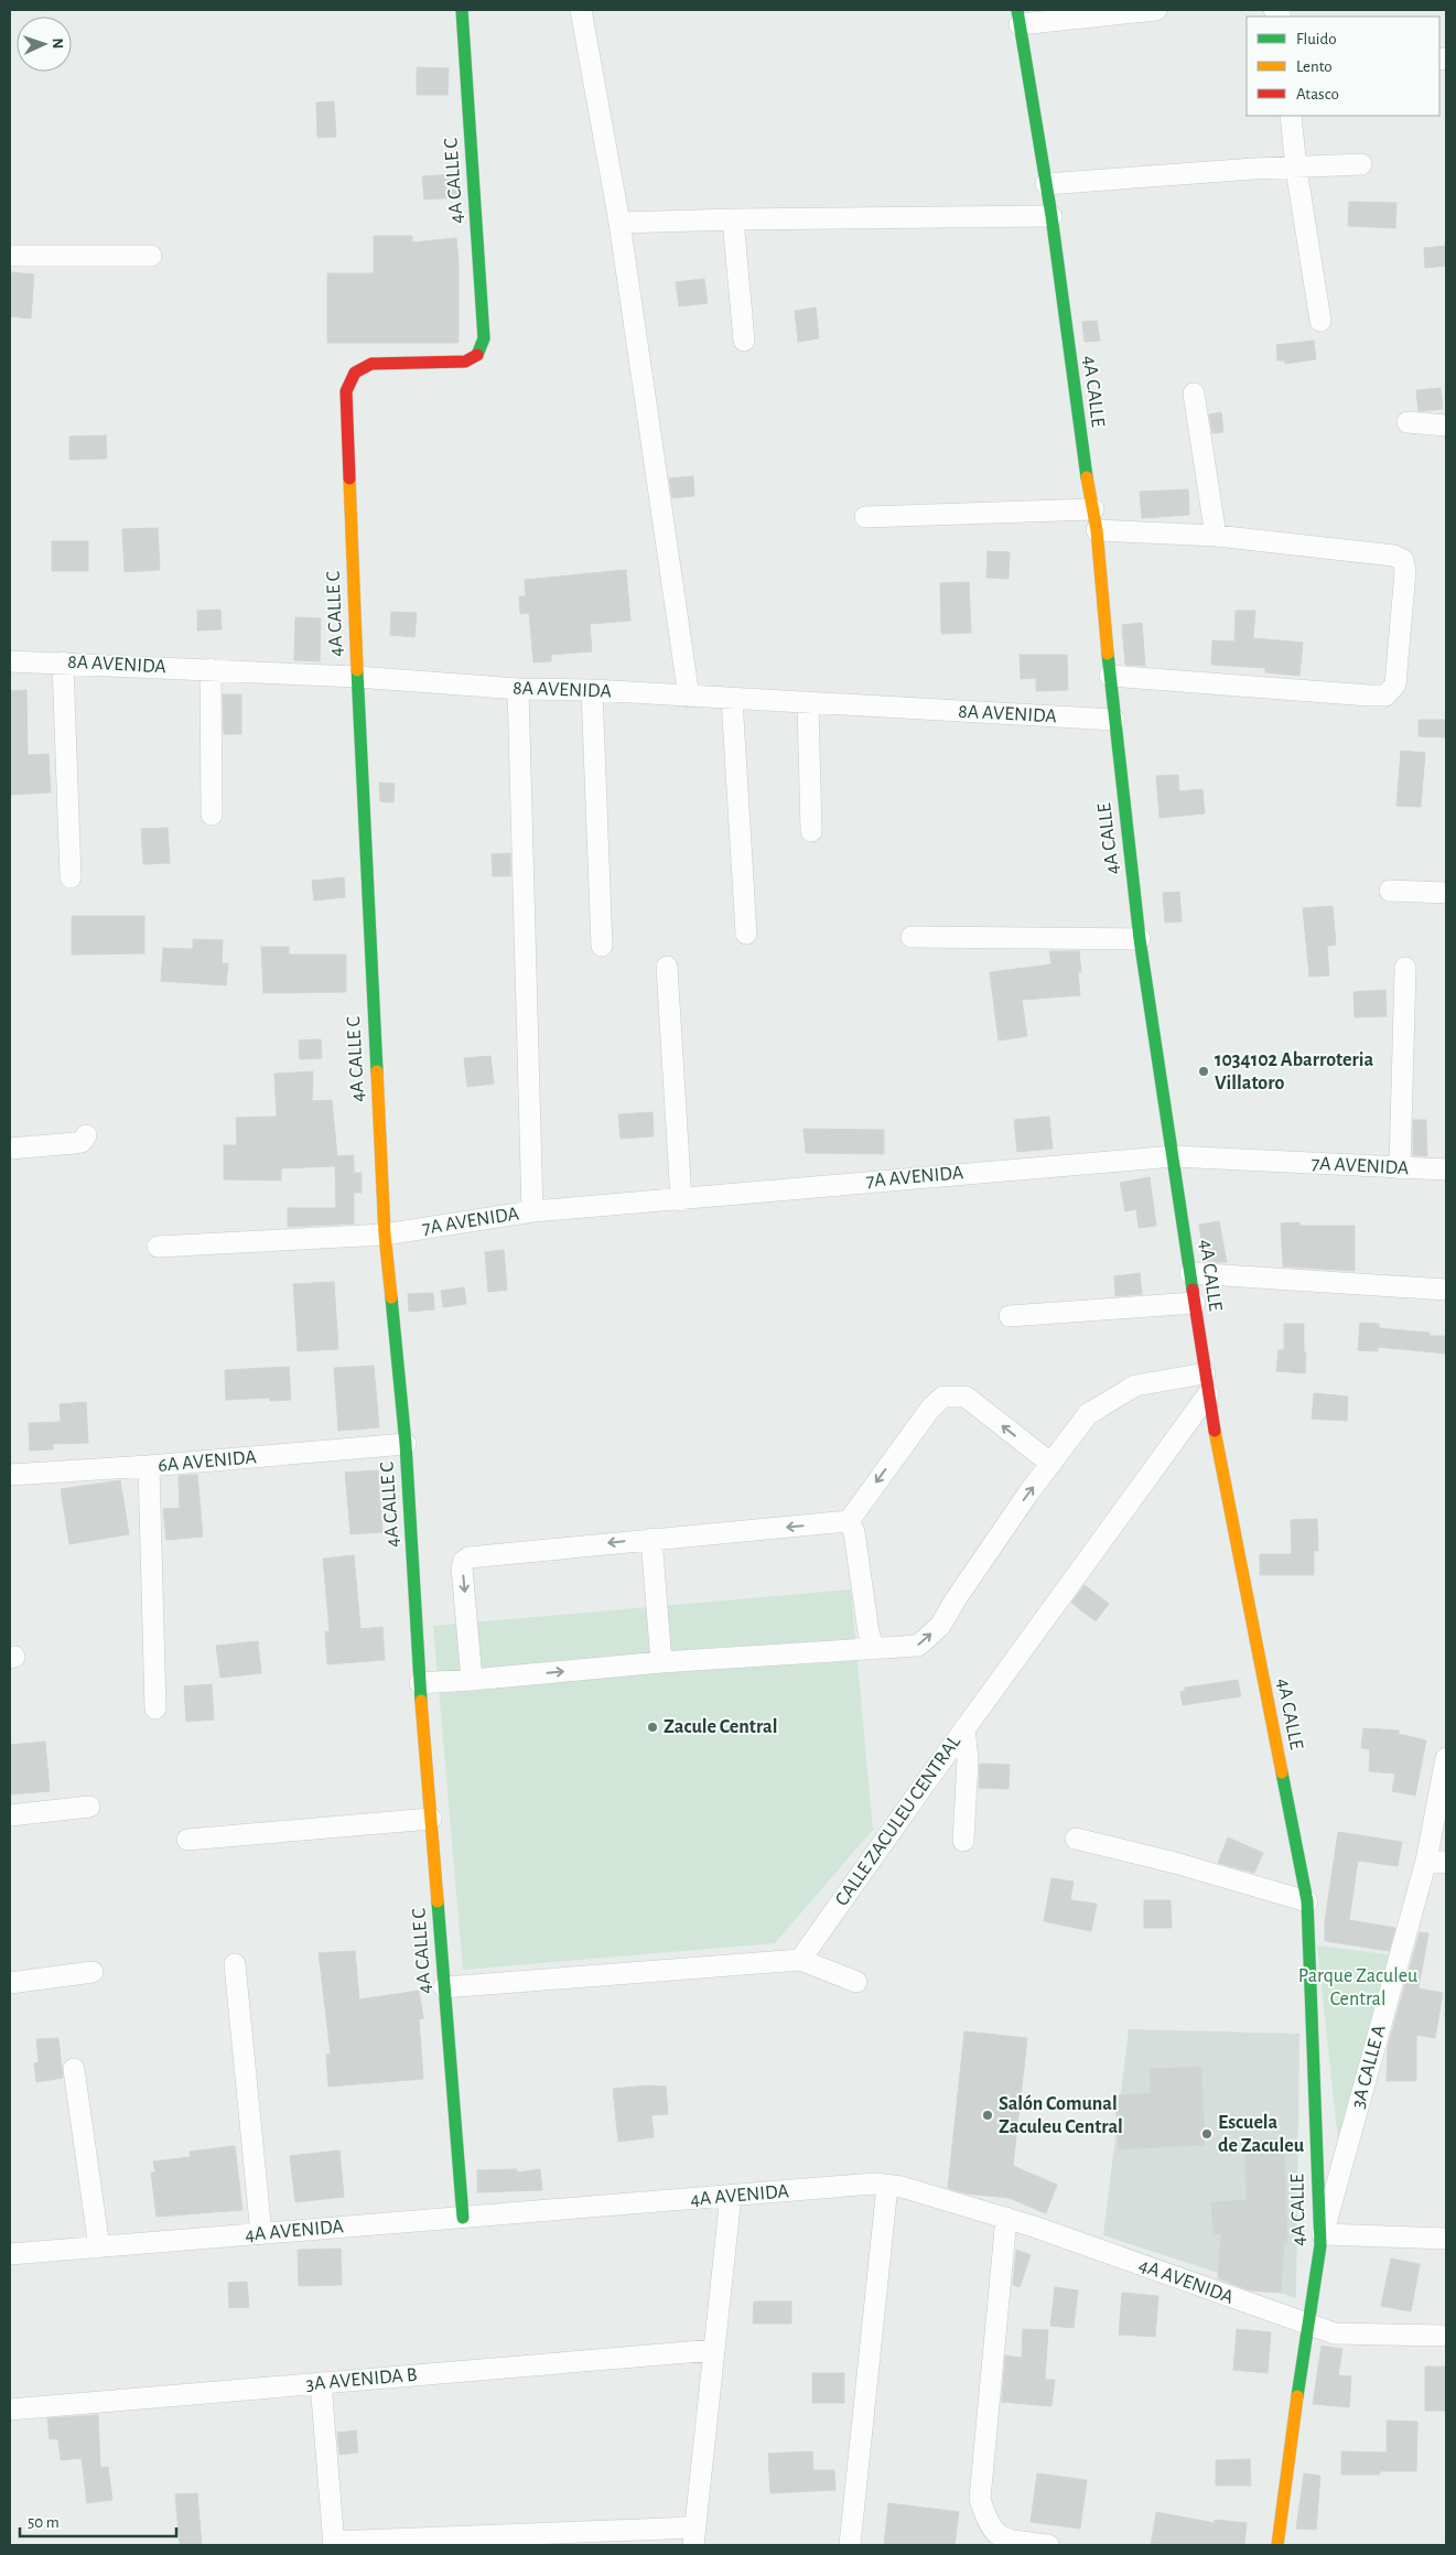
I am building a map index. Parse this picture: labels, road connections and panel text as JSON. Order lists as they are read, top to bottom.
{
  "streets": {
    "street": [
      "4A CALLE C",
      "4A CALLE",
      "8A AVENIDA",
      "7A AVENIDA",
      "6A AVENIDA",
      "CALLE ZACULEU CENTRAL",
      "3A CALLE A",
      "4A AVENIDA",
      "3A AVENIDA B"
    ]
  },
  "crossings": [
    ["4A CALLE C", "8A AVENIDA"],
    ["4A CALLE C", "7A AVENIDA"],
    ["4A CALLE C", "6A AVENIDA"],
    ["4A CALLE C", "4A AVENIDA"],
    ["4A CALLE", "8A AVENIDA"],
    ["4A CALLE", "7A AVENIDA"],
    ["4A CALLE", "CALLE ZACULEU CENTRAL"],
    ["4A CALLE", "3A CALLE A"],
    ["4A CALLE", "4A AVENIDA"]
  ],
  "parks": ["Parque Zaculeu Central"],
  "places": [
    "1034102 Abarroteria Villatoro",
    "Zacule Central",
    "Salón Comunal Zaculeu Central",
    "Escuela de Zaculeu"
  ],
  "legend": ["Fluido", "Lento", "Atasco"],
  "scale_bar": "50 m",
  "north": "right"
}
